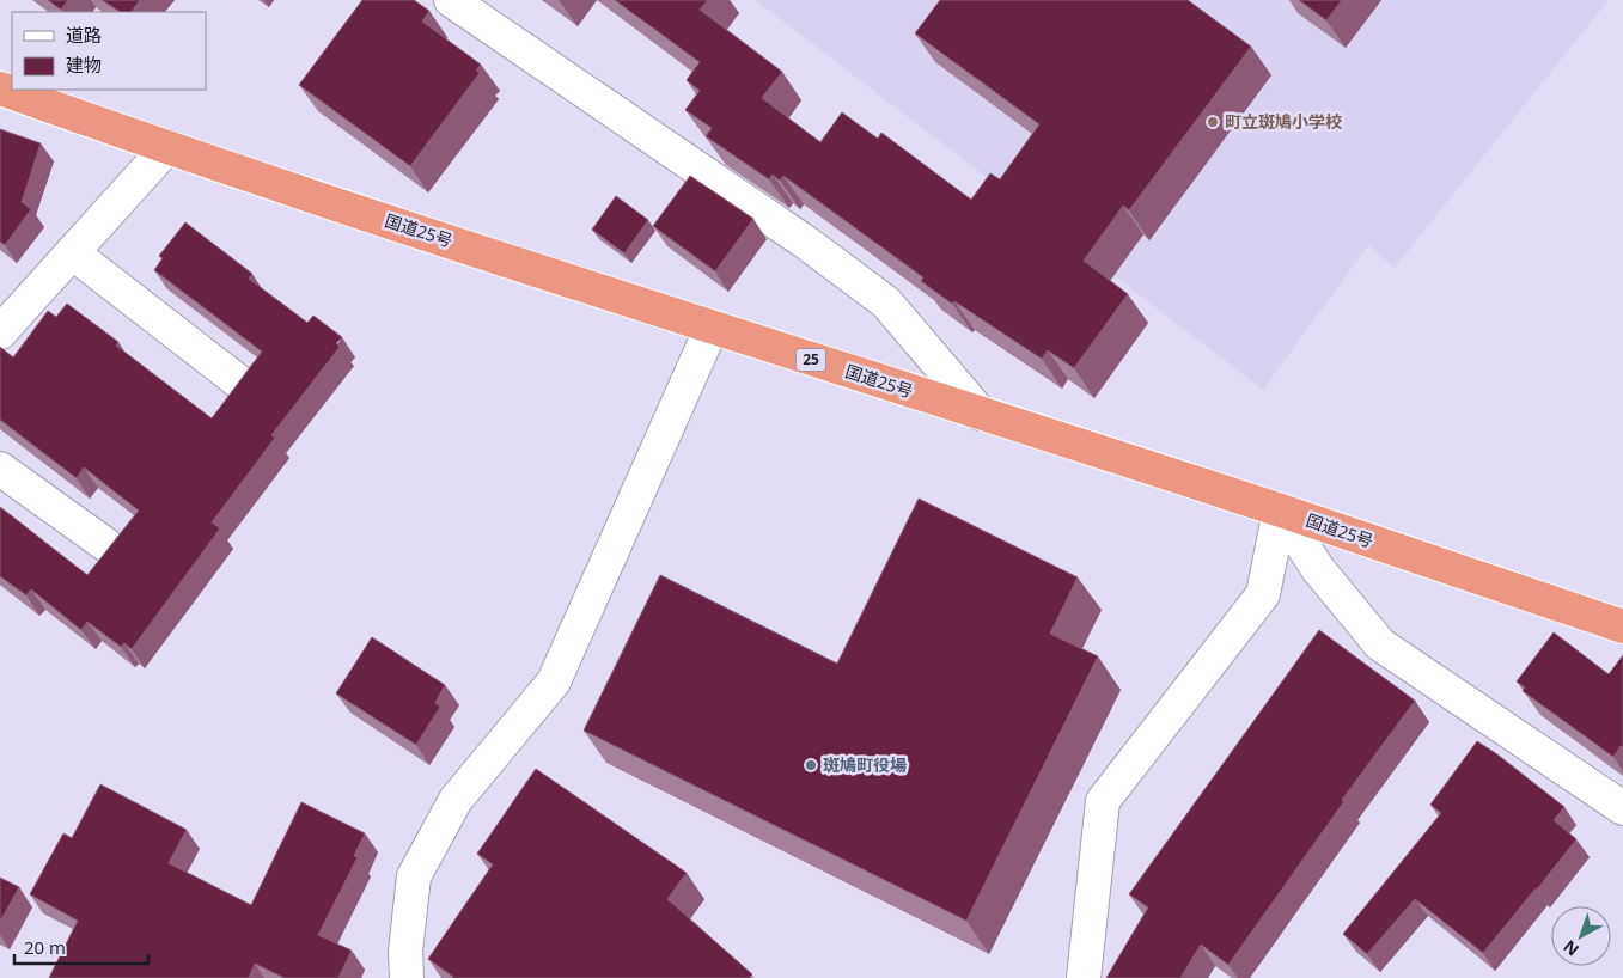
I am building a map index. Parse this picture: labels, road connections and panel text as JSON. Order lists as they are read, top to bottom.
{
  "streets": {
    "highway": ["国道25号", "25"]
  },
  "places": ["町立斑鳩小学校", "斑鳩町役場"],
  "legend": ["道路", "建物"],
  "scale_bar": "20 m",
  "north": "bottom left"
}
